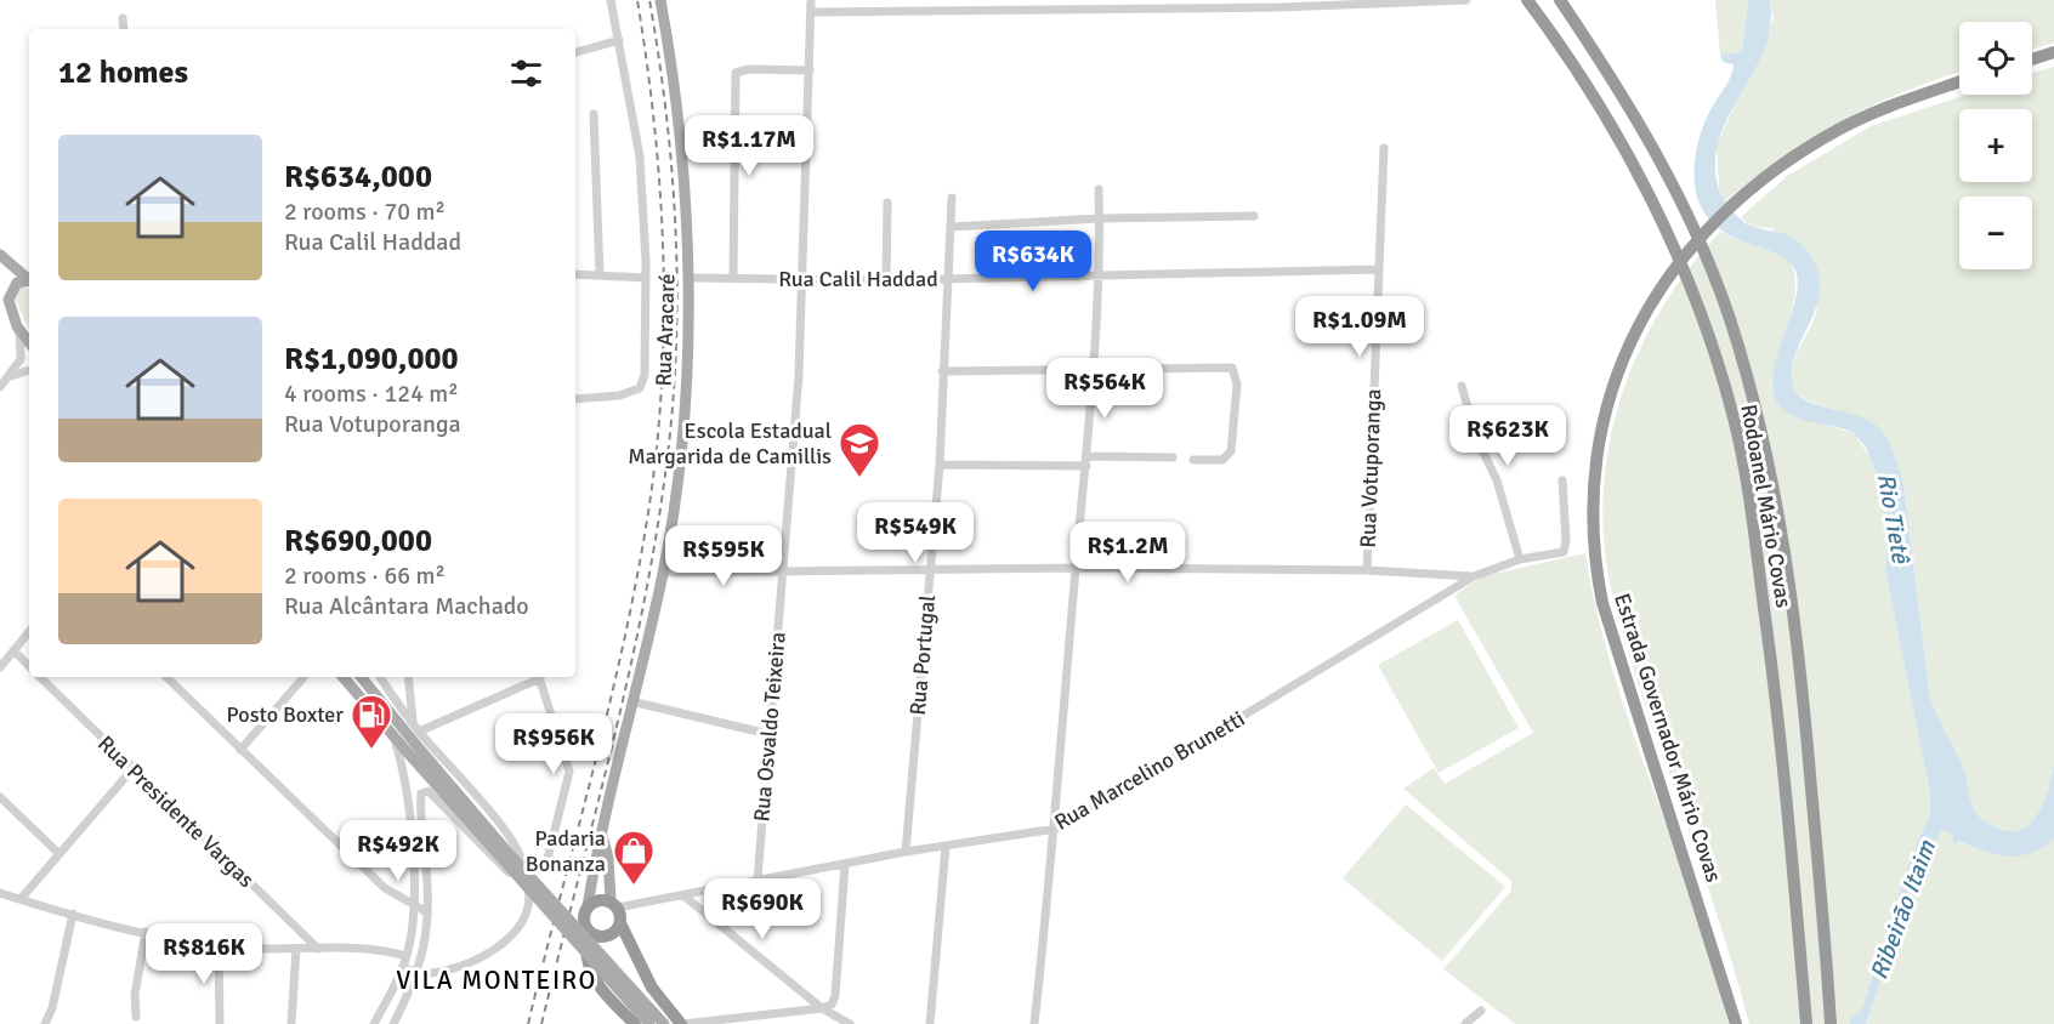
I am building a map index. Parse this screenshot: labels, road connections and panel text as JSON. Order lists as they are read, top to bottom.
{
  "streets": {
    "highway": ["Rodoanel Mário Covas", "Estrada Governador Mário Covas"],
    "main road": ["Rua Aracaré"],
    "street": [
      "Rua Calil Haddad",
      "Rua Votuporanga",
      "Rua Portugal",
      "Rua Osvaldo Teixeira",
      "Rua Marcelino Brunetti",
      "Rua Presidente Vargas"
    ]
  },
  "crossings": [
    ["Rua Calil Haddad", "Rua Aracaré"],
    ["Rua Calil Haddad", "Rua Votuporanga"],
    ["Rua Calil Haddad", "Rua Portugal"],
    ["Rua Calil Haddad", "Rua Osvaldo Teixeira"],
    ["Rua Aracaré", "Rua Marcelino Brunetti"],
    ["Rua Portugal", "Rua Marcelino Brunetti"],
    ["Rua Osvaldo Teixeira", "Rua Marcelino Brunetti"]
  ],
  "districts": ["VILA MONTEIRO"],
  "water": ["Rio Tietê", "Ribeirão Itaim"],
  "places": {
    "school or university": ["Escola Estadual Margarida de Camillis"],
    "fuel station": ["Posto Boxter"],
    "shop": ["Padaria Bonanza"]
  },
  "page": {
    "map_buttons": ["+", "−"],
    "heading": "12 homes",
    "price": [
      "R$1.17M",
      "R$634K",
      "R$1.09M",
      "R$564K",
      "R$623K",
      "R$549K",
      "R$1.2M",
      "R$595K",
      "R$956K",
      "R$492K",
      "R$690K",
      "R$816K"
    ],
    "list": [
      {
        "name": "R$634,000",
        "note": "2 rooms · 70 m² · Rua Calil Haddad"
      },
      {
        "name": "R$1,090,000",
        "note": "4 rooms · 124 m² · Rua Votuporanga"
      },
      {
        "name": "R$690,000",
        "note": "2 rooms · 66 m² · Rua Alcântara Machado"
      }
    ]
  }
}
